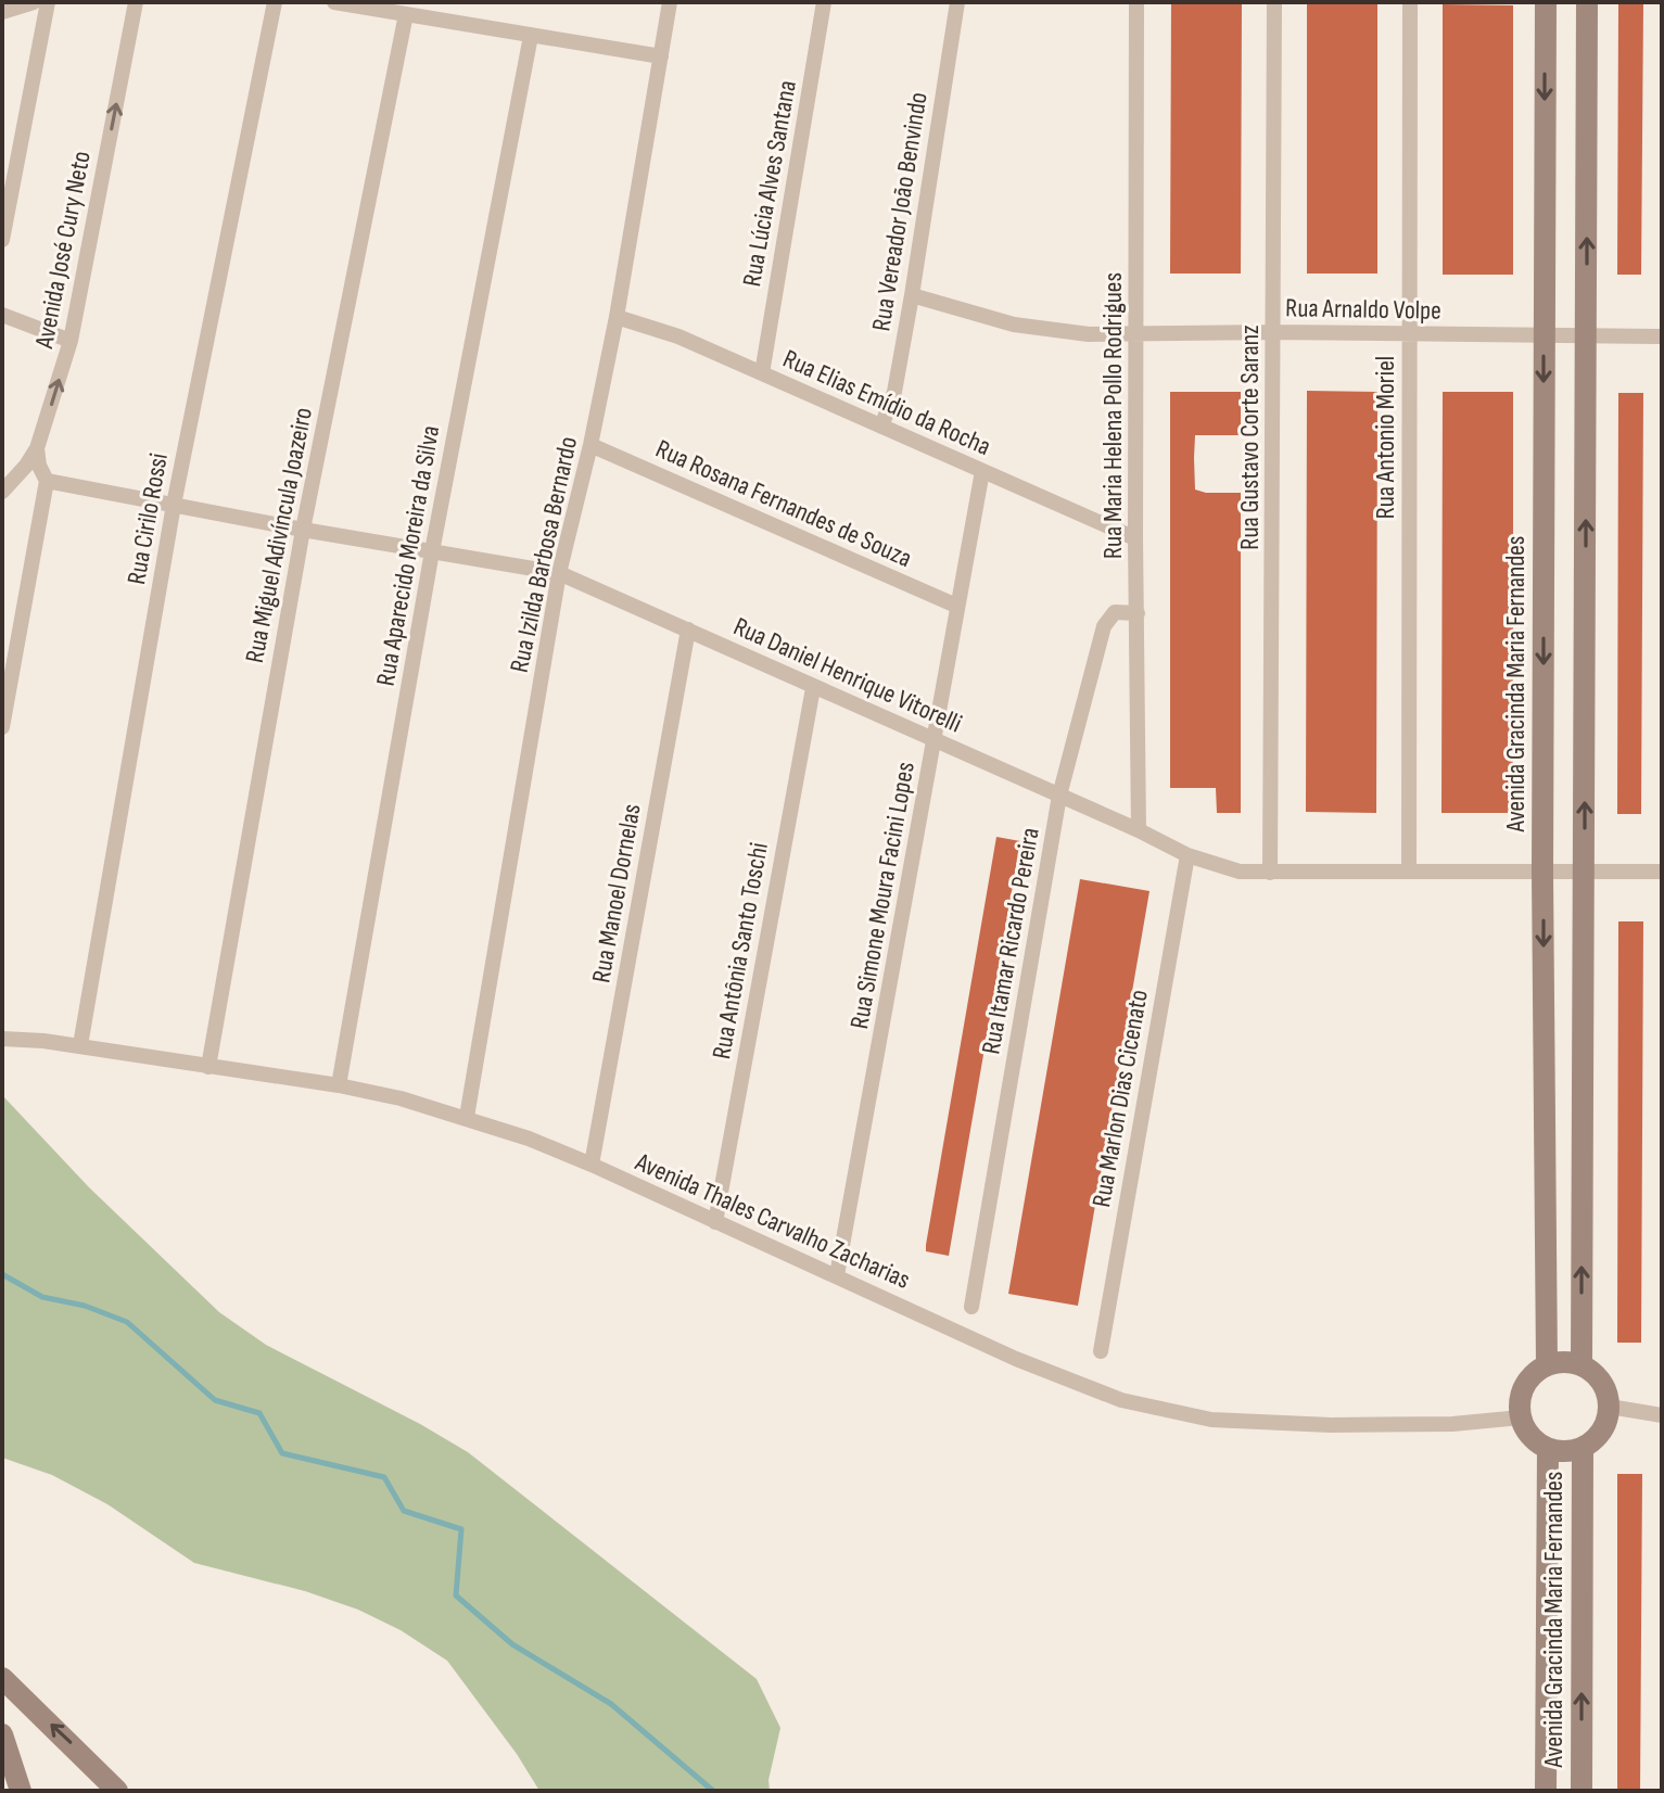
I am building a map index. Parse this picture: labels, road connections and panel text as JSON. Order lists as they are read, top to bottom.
{
  "streets": {
    "street": [
      "Rua Lúcia Alves Santana",
      "Rua Vereador João Benvindo",
      "Avenida José Cury Neto",
      "Rua Arnaldo Volpe",
      "Rua Elias Emídio da Rocha",
      "Rua Maria Helena Pollo Rodrigues",
      "Rua Gustavo Corte Saranz",
      "Rua Antonio Moriel",
      "Rua Rosana Fernandes de Souza",
      "Rua Cirilo Rossi",
      "Rua Miguel Adivíncula Joazeiro",
      "Rua Izilda Barbosa Bernardo",
      "Rua Aparecido Moreira da Silva",
      "Rua Daniel Henrique Vitorelli",
      "Avenida Gracinda Maria Fernandes",
      "Rua Manoel Dornelas",
      "Rua Simone Moura Facini Lopes",
      "Rua Itamar Ricardo Pereira",
      "Rua Antônia Santo Toschi",
      "Rua Marlon Dias Cicenato",
      "Avenida Thales Carvalho Zacharias"
    ]
  },
  "crossings": [
    ["Rua Lúcia Alves Santana", "Rua Elias Emídio da Rocha"],
    ["Rua Vereador João Benvindo", "Rua Arnaldo Volpe"],
    ["Rua Vereador João Benvindo", "Rua Elias Emídio da Rocha"],
    ["Rua Arnaldo Volpe", "Rua Maria Helena Pollo Rodrigues"],
    ["Rua Arnaldo Volpe", "Rua Gustavo Corte Saranz"],
    ["Rua Arnaldo Volpe", "Rua Antonio Moriel"],
    ["Rua Arnaldo Volpe", "Avenida Gracinda Maria Fernandes"],
    ["Rua Elias Emídio da Rocha", "Rua Maria Helena Pollo Rodrigues"],
    ["Rua Elias Emídio da Rocha", "Rua Izilda Barbosa Bernardo"],
    ["Rua Elias Emídio da Rocha", "Rua Simone Moura Facini Lopes"],
    ["Rua Maria Helena Pollo Rodrigues", "Rua Daniel Henrique Vitorelli"],
    ["Rua Maria Helena Pollo Rodrigues", "Rua Itamar Ricardo Pereira"],
    ["Rua Gustavo Corte Saranz", "Rua Daniel Henrique Vitorelli"],
    ["Rua Antonio Moriel", "Rua Daniel Henrique Vitorelli"],
    ["Rua Rosana Fernandes de Souza", "Rua Izilda Barbosa Bernardo"],
    ["Rua Rosana Fernandes de Souza", "Rua Simone Moura Facini Lopes"],
    ["Rua Cirilo Rossi", "Rua Daniel Henrique Vitorelli"],
    ["Rua Cirilo Rossi", "Avenida Thales Carvalho Zacharias"],
    ["Rua Miguel Adivíncula Joazeiro", "Rua Daniel Henrique Vitorelli"],
    ["Rua Miguel Adivíncula Joazeiro", "Avenida Thales Carvalho Zacharias"],
    ["Rua Izilda Barbosa Bernardo", "Rua Daniel Henrique Vitorelli"],
    ["Rua Izilda Barbosa Bernardo", "Avenida Thales Carvalho Zacharias"],
    ["Rua Aparecido Moreira da Silva", "Rua Daniel Henrique Vitorelli"],
    ["Rua Aparecido Moreira da Silva", "Avenida Thales Carvalho Zacharias"],
    ["Rua Daniel Henrique Vitorelli", "Avenida Gracinda Maria Fernandes"],
    ["Rua Daniel Henrique Vitorelli", "Rua Manoel Dornelas"],
    ["Rua Daniel Henrique Vitorelli", "Rua Simone Moura Facini Lopes"],
    ["Rua Daniel Henrique Vitorelli", "Rua Itamar Ricardo Pereira"],
    ["Rua Daniel Henrique Vitorelli", "Rua Antônia Santo Toschi"],
    ["Rua Daniel Henrique Vitorelli", "Rua Marlon Dias Cicenato"],
    ["Avenida Gracinda Maria Fernandes", "Avenida Thales Carvalho Zacharias"],
    ["Rua Manoel Dornelas", "Avenida Thales Carvalho Zacharias"],
    ["Rua Simone Moura Facini Lopes", "Avenida Thales Carvalho Zacharias"],
    ["Rua Antônia Santo Toschi", "Avenida Thales Carvalho Zacharias"]
  ]
}
